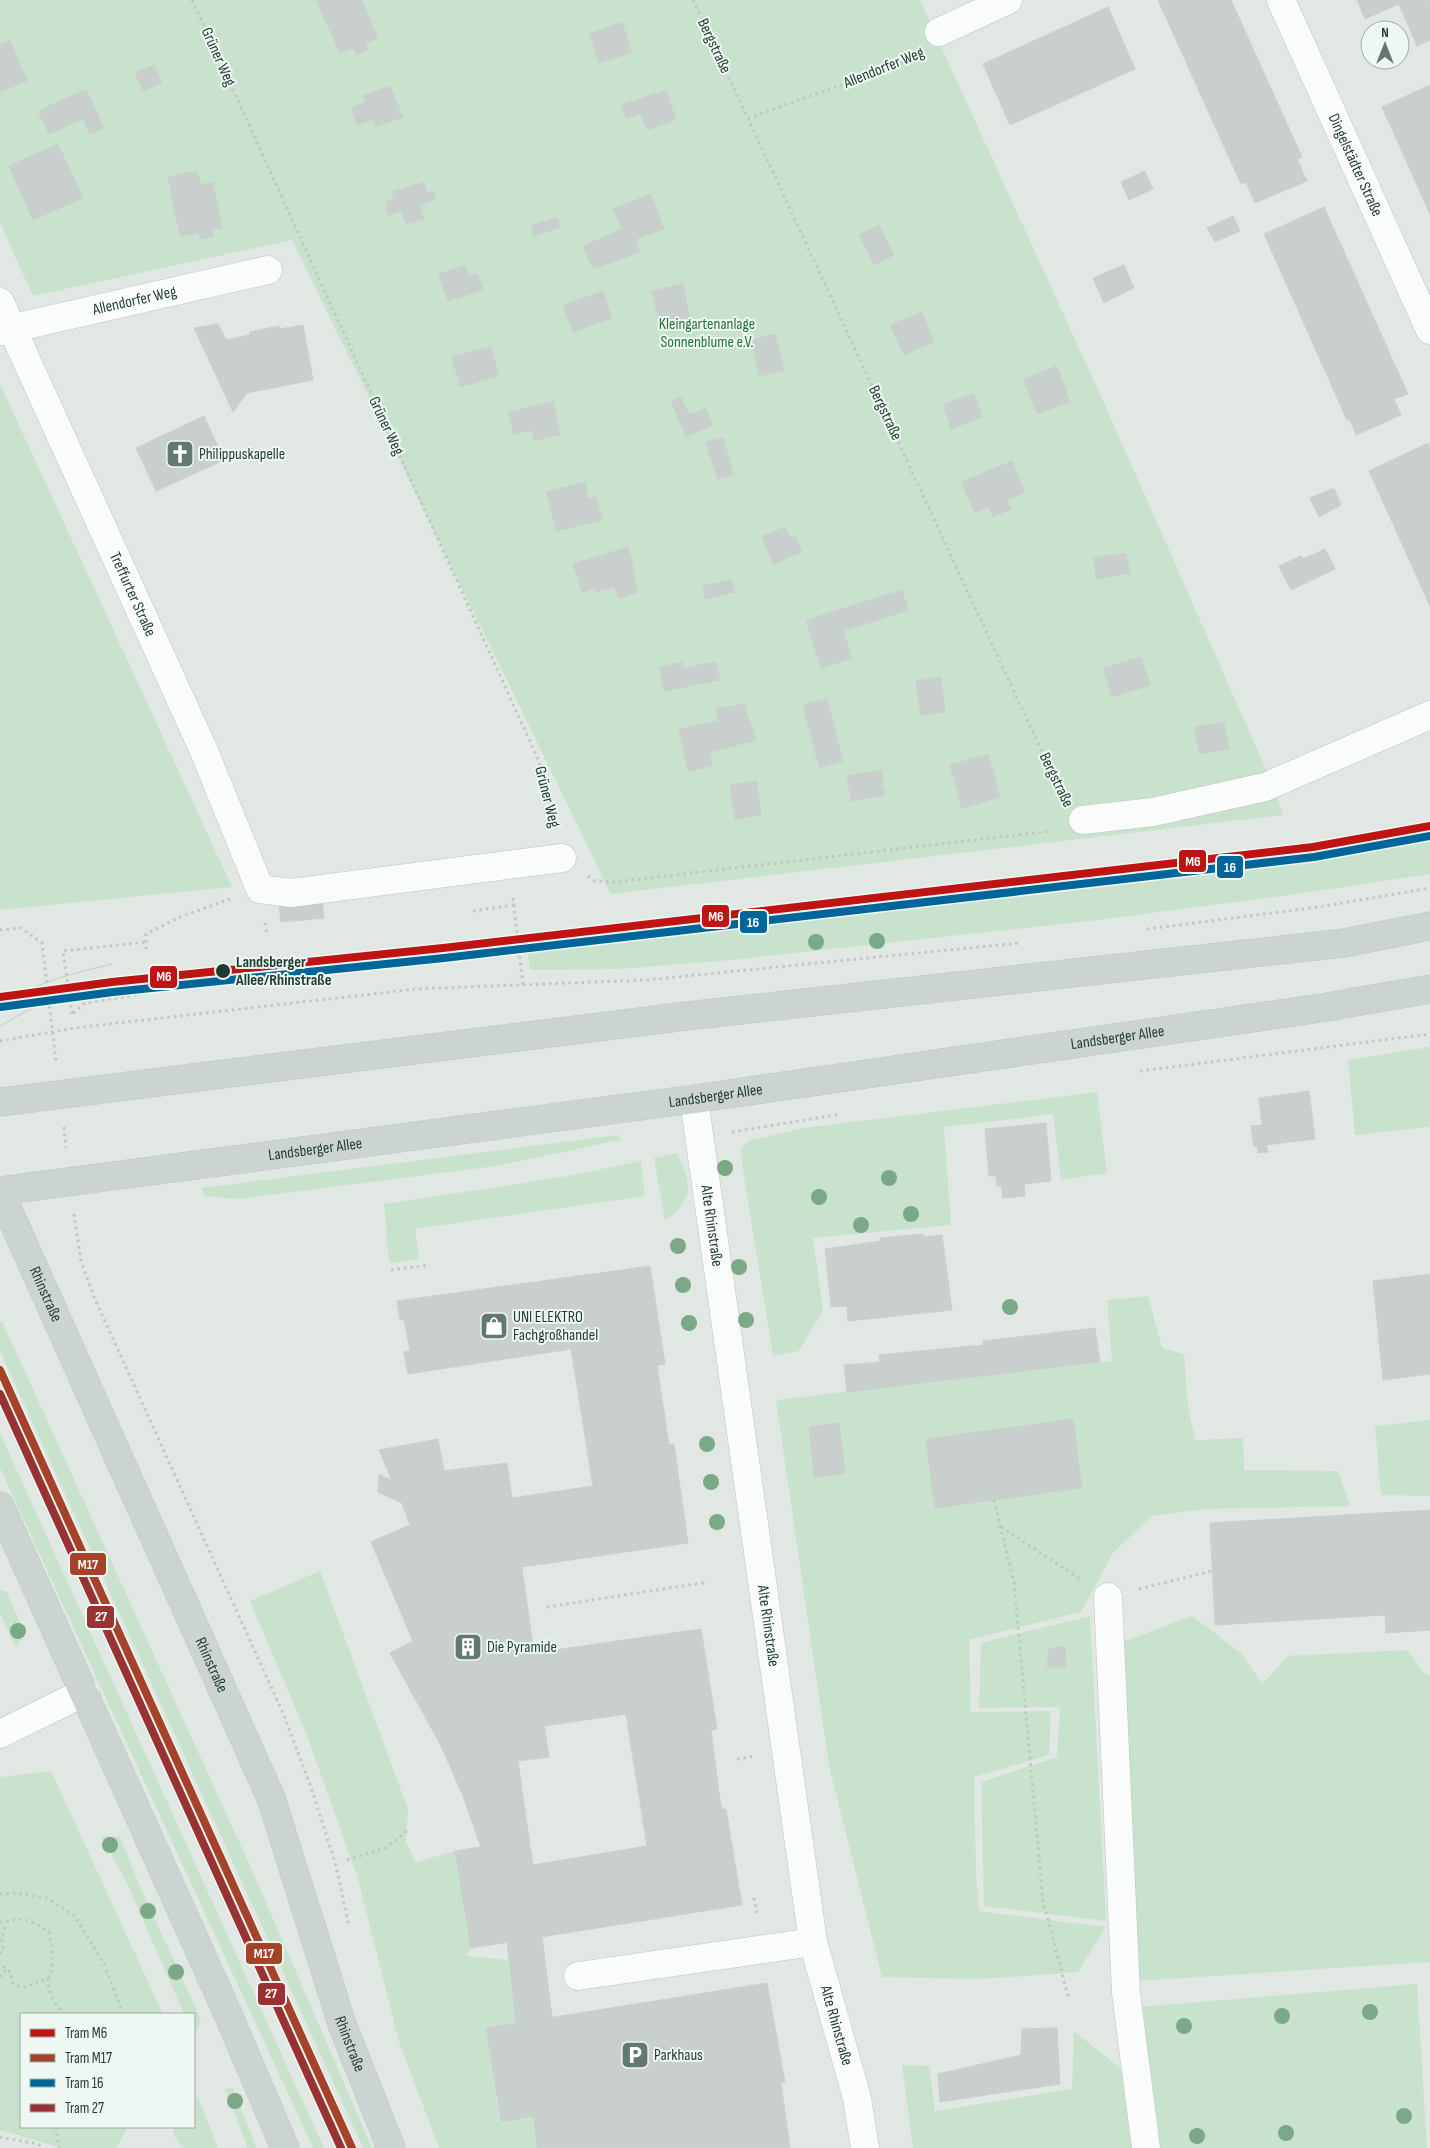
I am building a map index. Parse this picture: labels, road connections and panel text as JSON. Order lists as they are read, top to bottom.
{
  "streets": {
    "main road": ["Landsberger Allee", "Rhinstraße"],
    "street": [
      "Allendorfer Weg",
      "Dingelstädter Straße",
      "Treffurter Straße",
      "Alte Rhinstraße"
    ],
    "path": ["Bergstraße", "Grüner Weg"]
  },
  "crossings": [
    ["Bergstraße", "Allendorfer Weg"],
    ["Allendorfer Weg", "Treffurter Straße"],
    ["Landsberger Allee", "Alte Rhinstraße"],
    ["Landsberger Allee", "Rhinstraße"]
  ],
  "parks": ["Kleingartenanlage Sonnenblume e.V."],
  "places": {
    "church": ["Philippuskapelle"],
    "other": ["Landsberger Allee/Rhinstraße"],
    "shop": ["UNI ELEKTRO Fachgroßhandel"],
    "building": ["Die Pyramide"],
    "parking": ["Parkhaus"]
  },
  "lines": [
    "tram line M6",
    "tram line 16",
    "tram line M17",
    "tram line 27"
  ],
  "legend": [
    "Tram M6",
    "Tram M17",
    "Tram 16",
    "Tram 27"
  ],
  "north": "top"
}
